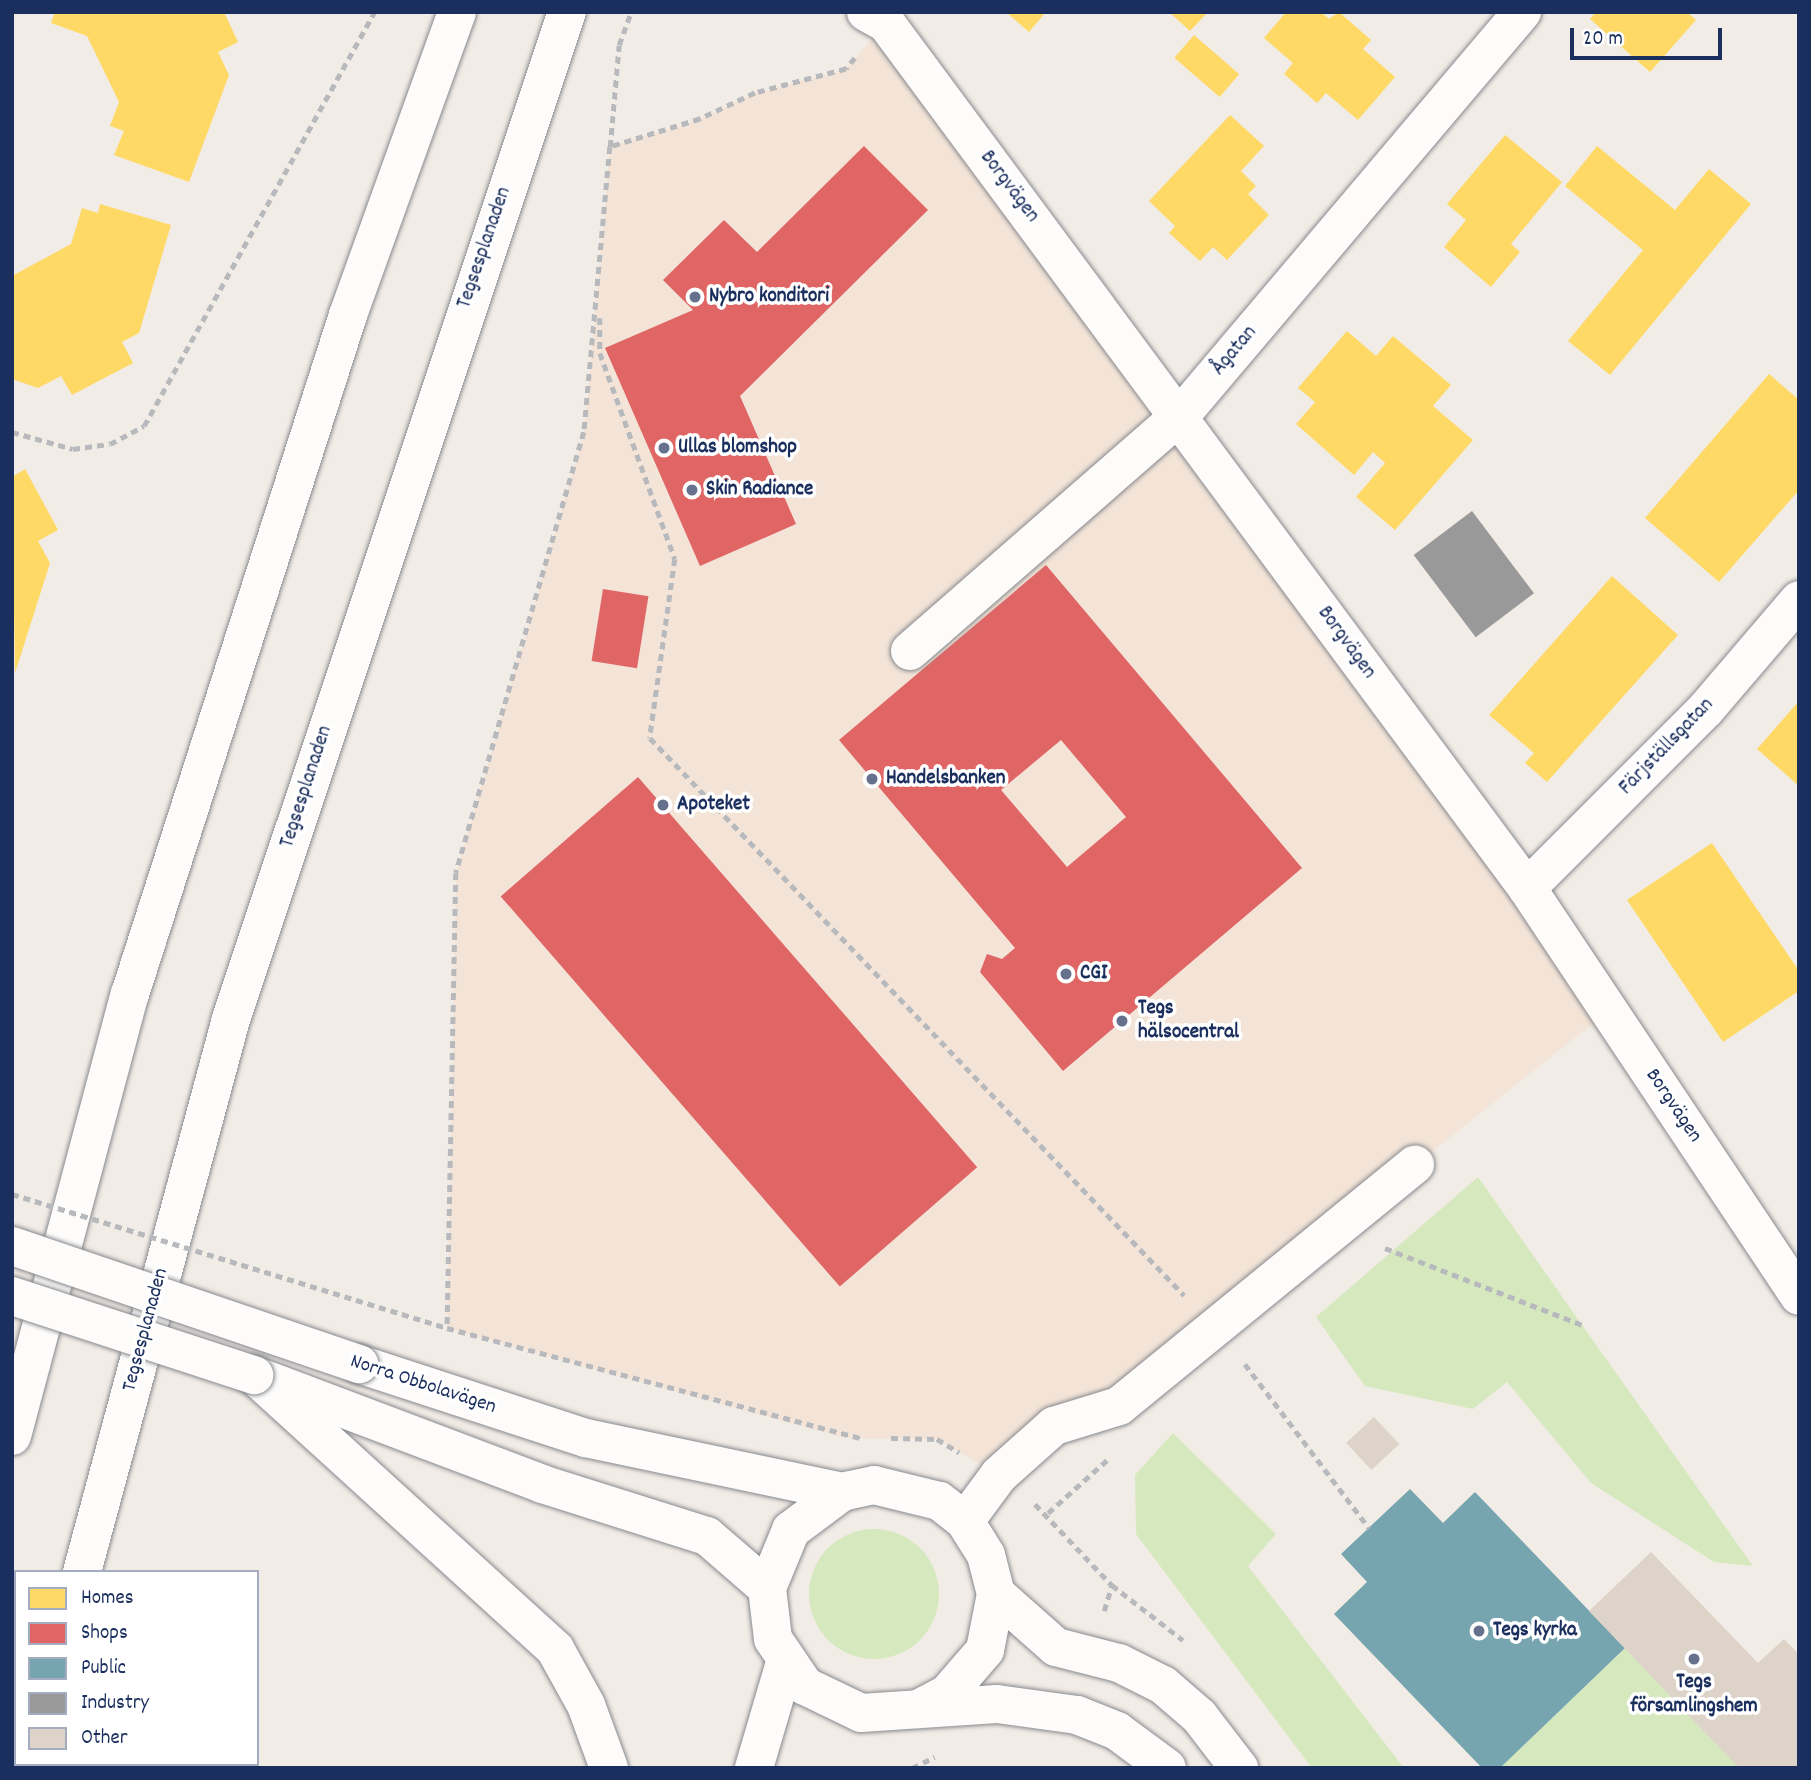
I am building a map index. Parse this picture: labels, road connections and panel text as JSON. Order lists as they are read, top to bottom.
{
  "streets": {
    "street": [
      "Borgvägen",
      "Tegsesplanaden",
      "Ågatan",
      "Färjställsgatan",
      "Norra Obbolavägen"
    ]
  },
  "crossings": [
    ["Borgvägen", "Ågatan"],
    ["Borgvägen", "Färjställsgatan"]
  ],
  "places": [
    "Nybro konditori",
    "Ullas blomshop",
    "Skin Radiance",
    "Handelsbanken",
    "Apoteket",
    "CGI",
    "Tegs hälsocentral",
    "Tegs kyrka",
    "Tegs församlingshem"
  ],
  "legend": [
    "Homes",
    "Shops",
    "Public",
    "Industry",
    "Other"
  ],
  "scale_bar": "20 m"
}
